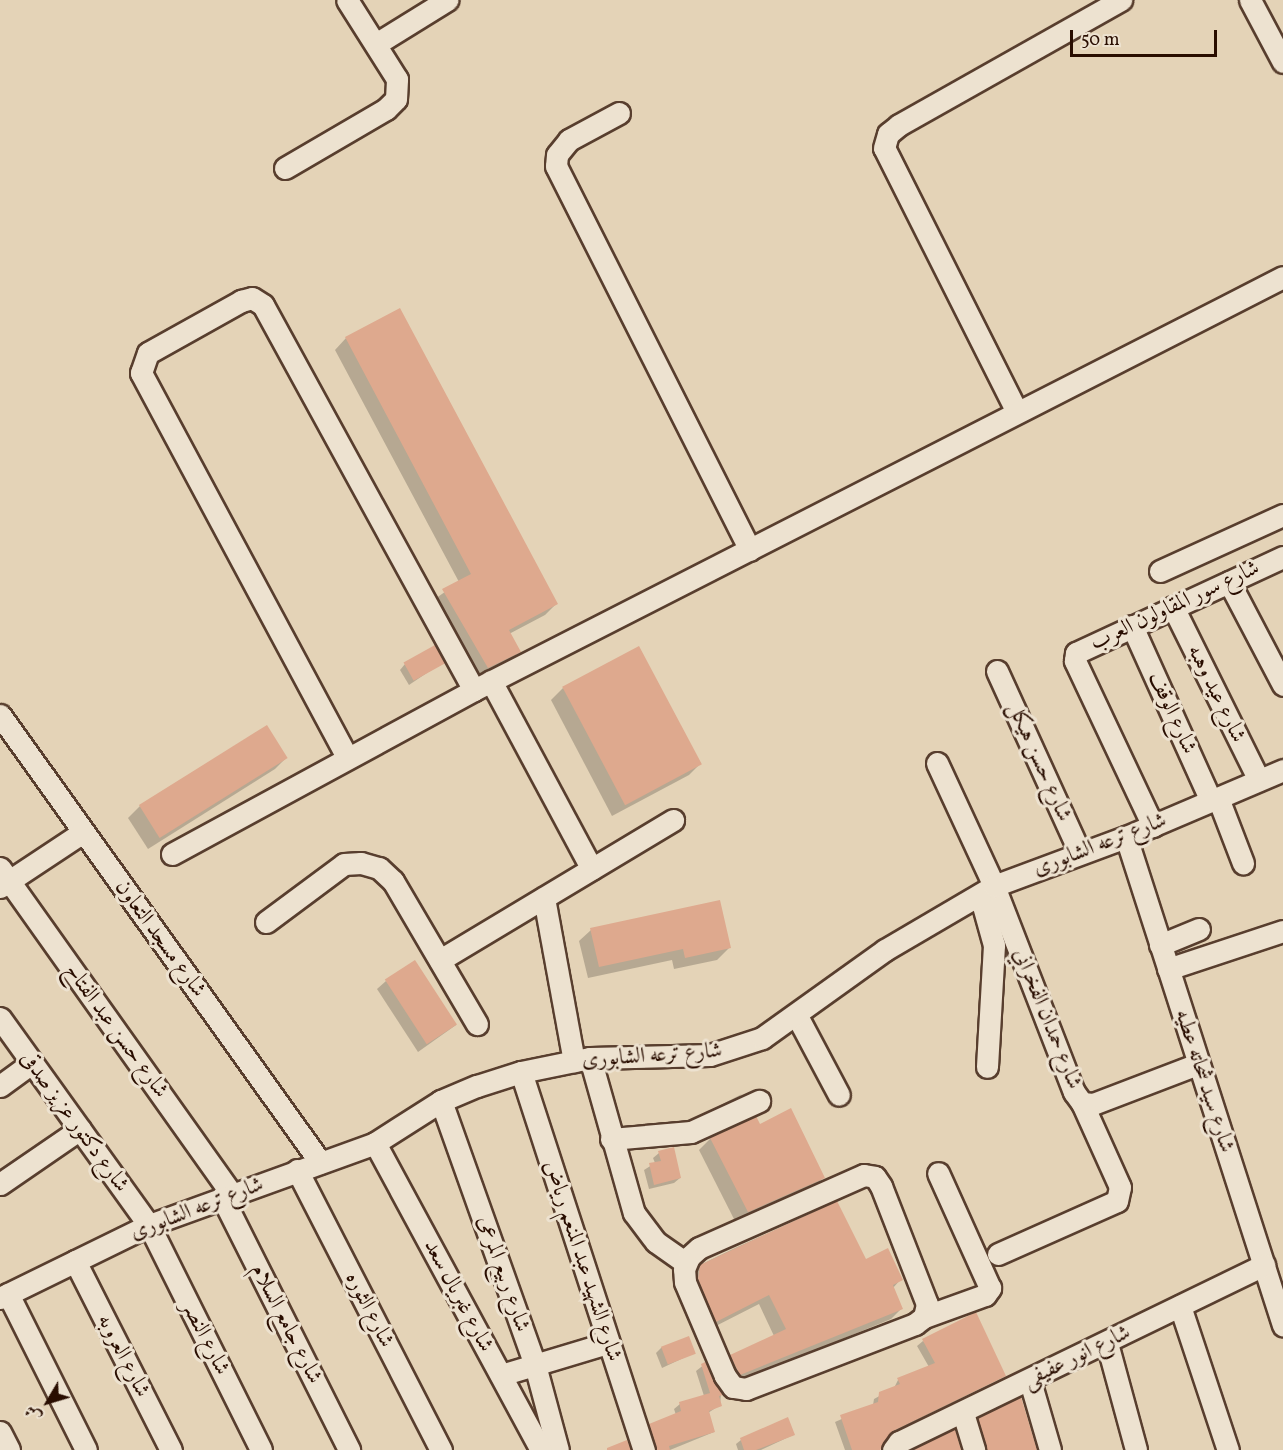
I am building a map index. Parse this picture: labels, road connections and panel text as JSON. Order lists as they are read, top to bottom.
{
  "streets": {
    "street": [
      "شارع سور المقاولون العرب",
      "شارع عيد وهبه",
      "شارع الوقف",
      "شارع حسن هيكل",
      "شارع ترعه الشابورى",
      "شارع مسجد التعاون",
      "شارع حمدان الفخراني",
      "شارع حسن عبد الفتاح",
      "شارع سيد شحاته عطيه",
      "شارع دكتور عزيز صدقى",
      "شارع الشهيد عبد المنعم رياض",
      "شارع ربيع المرعى",
      "شارع غبريال سعد",
      "شارع الثوره",
      "شارع جامع السلام",
      "شارع النصر",
      "شارع العروبه",
      "شارع انور عفيفى"
    ]
  },
  "crossings": [
    ["شارع سور المقاولون العرب", "شارع عيد وهبه"],
    ["شارع سور المقاولون العرب", "شارع الوقف"],
    ["شارع سور المقاولون العرب", "شارع ترعه الشابورى"],
    ["شارع عيد وهبه", "شارع ترعه الشابورى"],
    ["شارع الوقف", "شارع ترعه الشابورى"],
    ["شارع حسن هيكل", "شارع ترعه الشابورى"],
    ["شارع ترعه الشابورى", "شارع مسجد التعاون"],
    ["شارع ترعه الشابورى", "شارع حمدان الفخراني"],
    ["شارع ترعه الشابورى", "شارع حسن عبد الفتاح"],
    ["شارع ترعه الشابورى", "شارع سيد شحاته عطيه"],
    ["شارع ترعه الشابورى", "شارع دكتور عزيز صدقى"],
    ["شارع ترعه الشابورى", "شارع الشهيد عبد المنعم رياض"],
    ["شارع ترعه الشابورى", "شارع ربيع المرعى"],
    ["شارع ترعه الشابورى", "شارع غبريال سعد"],
    ["شارع ترعه الشابورى", "شارع الثوره"],
    ["شارع ترعه الشابورى", "شارع جامع السلام"],
    ["شارع ترعه الشابورى", "شارع النصر"],
    ["شارع ترعه الشابورى", "شارع العروبه"],
    ["شارع حمدان الفخراني", "شارع سيد شحاته عطيه"],
    ["شارع حسن عبد الفتاح", "شارع جامع السلام"],
    ["شارع سيد شحاته عطيه", "شارع انور عفيفى"],
    ["شارع دكتور عزيز صدقى", "شارع النصر"],
    ["شارع ربيع المرعى", "شارع غبريال سعد"]
  ],
  "scale_bar": "50 m",
  "north": "bottom left"
}
